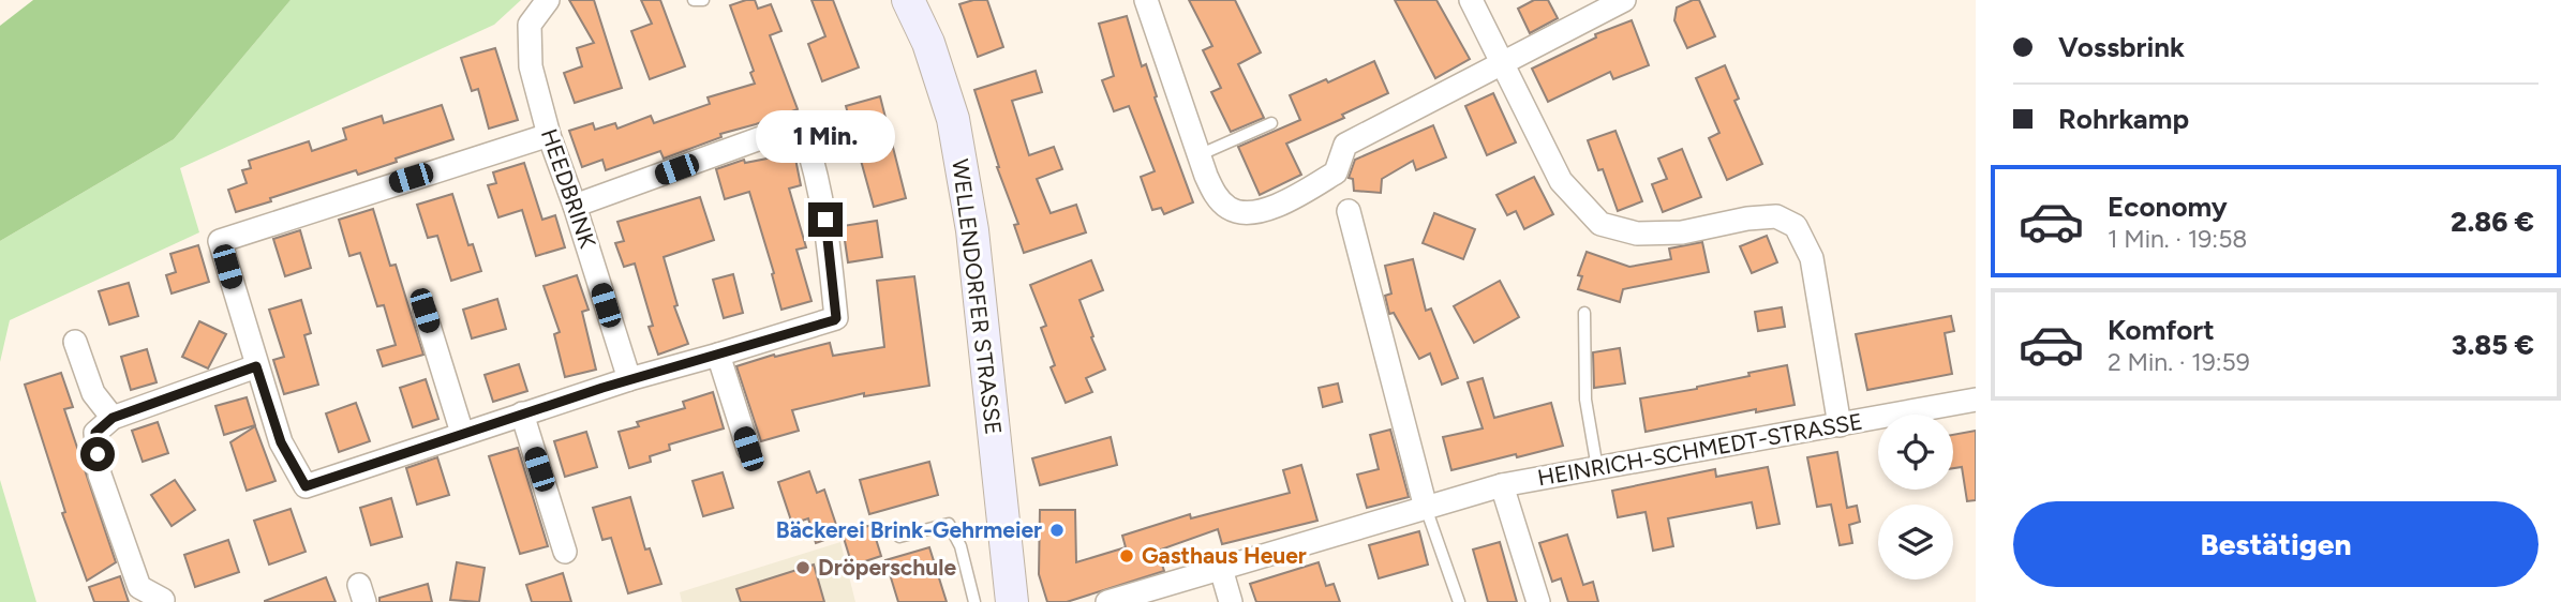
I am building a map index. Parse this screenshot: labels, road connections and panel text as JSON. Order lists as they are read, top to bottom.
{
  "streets": {
    "street": ["HEEDBRINK", "WELLENDORFER STRASSE", "HEINRICH-SCHMEDT-STRASSE"]
  },
  "places": ["Bäckerei Brink-Gehrmeier", "Gasthaus Heuer", "Dröperschule"],
  "page": {
    "banner": ["Vossbrink", "Rohrkamp"],
    "bubble": "1 Min.",
    "list": [
      {
        "name": "Economy",
        "note": "1 Min. · 19:58",
        "value": "2.86 €"
      },
      {
        "name": "Komfort",
        "note": "2 Min. · 19:59",
        "value": "3.85 €"
      }
    ],
    "buttons": "Bestätigen"
  }
}
